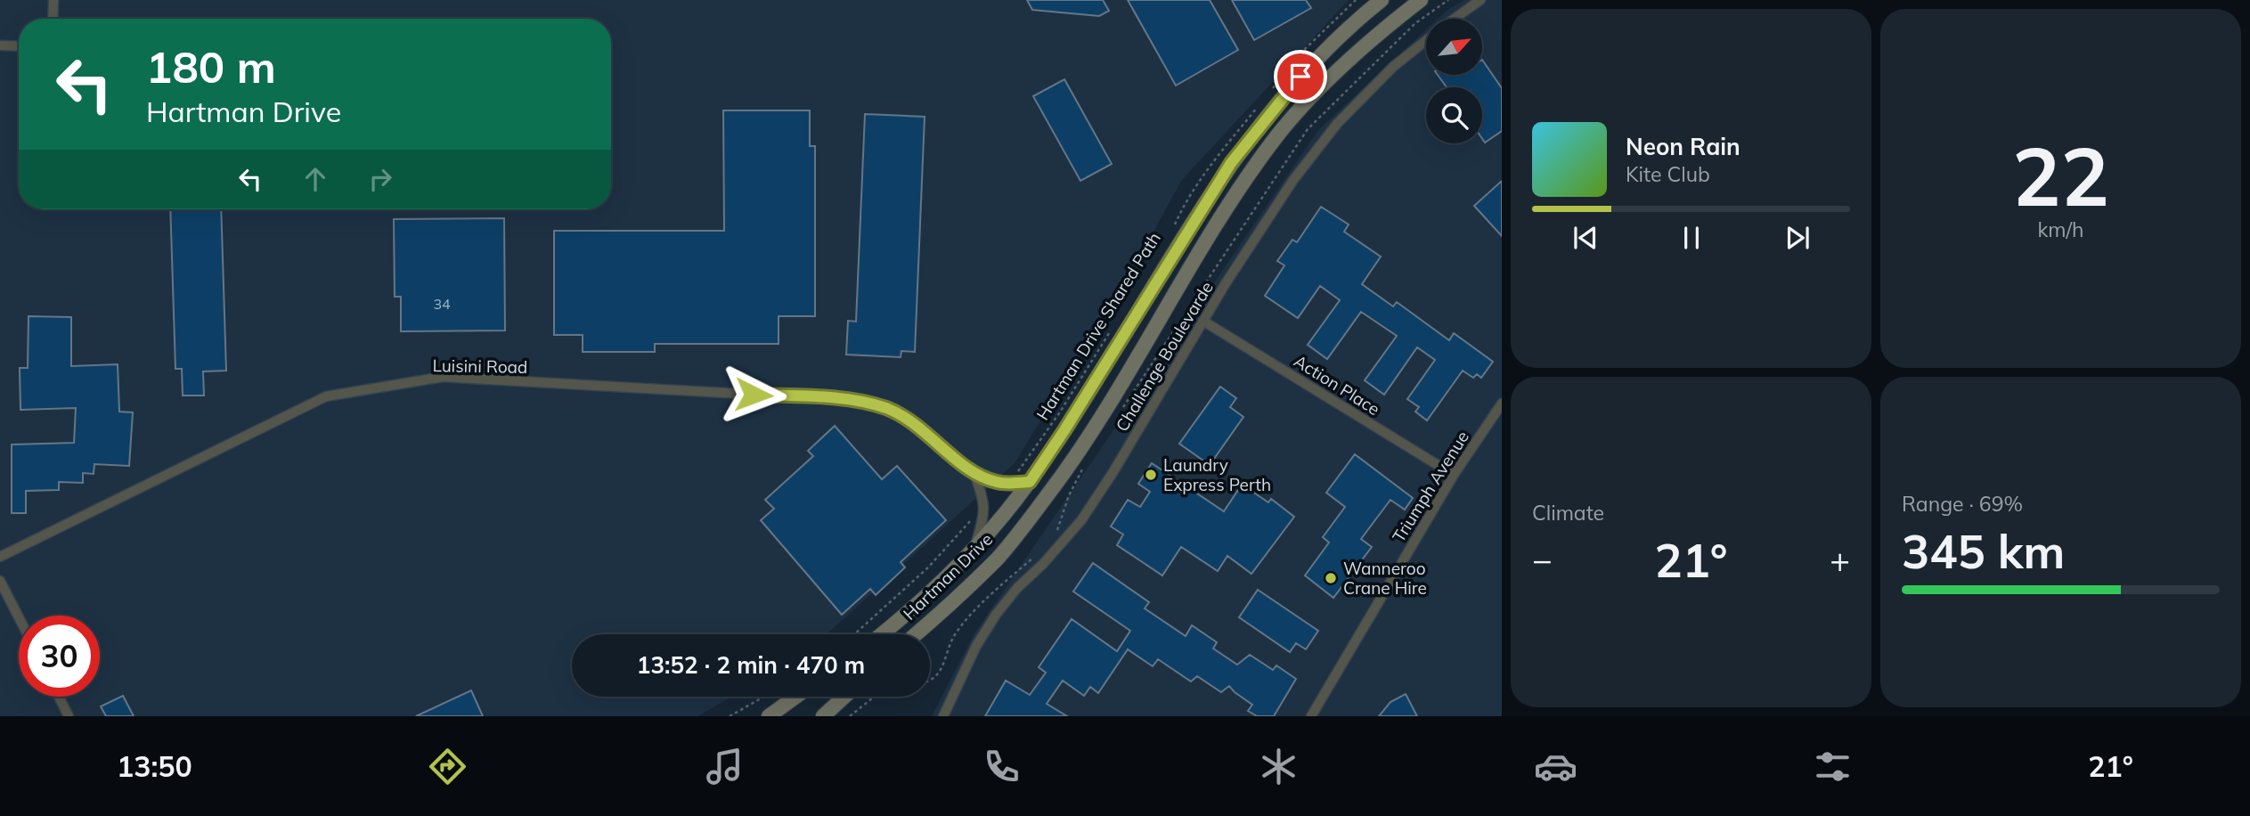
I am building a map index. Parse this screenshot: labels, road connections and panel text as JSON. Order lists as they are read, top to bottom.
{
  "streets": {
    "main road": ["Hartman Drive"],
    "street": [
      "Challenge Boulevarde",
      "Luisini Road",
      "Action Place",
      "Triumph Avenue"
    ],
    "path": ["Hartman Drive Shared Path"]
  },
  "crossings": [
    ["Hartman Drive Shared Path", "Luisini Road"],
    ["Challenge Boulevarde", "Action Place"],
    ["Luisini Road", "Hartman Drive"],
    ["Action Place", "Triumph Avenue"]
  ],
  "places": ["Laundry Express Perth", "Wanneroo Crane Hire"],
  "house_numbers": ["34"],
  "north": "top right",
  "page": {
    "tile": [
      ["22", "km/h"],
      "Climate",
      ["Range · 69%", "345 km"]
    ],
    "turn": ["180 m", "Hartman Drive"],
    "song": ["Neon Rain", "Kite Club"],
    "heat": ["−", "21°", "+"],
    "limit": "30",
    "trip": "13:52 · 2 min · 470 m",
    "tabs": ["13:50", "21°"]
  }
}
